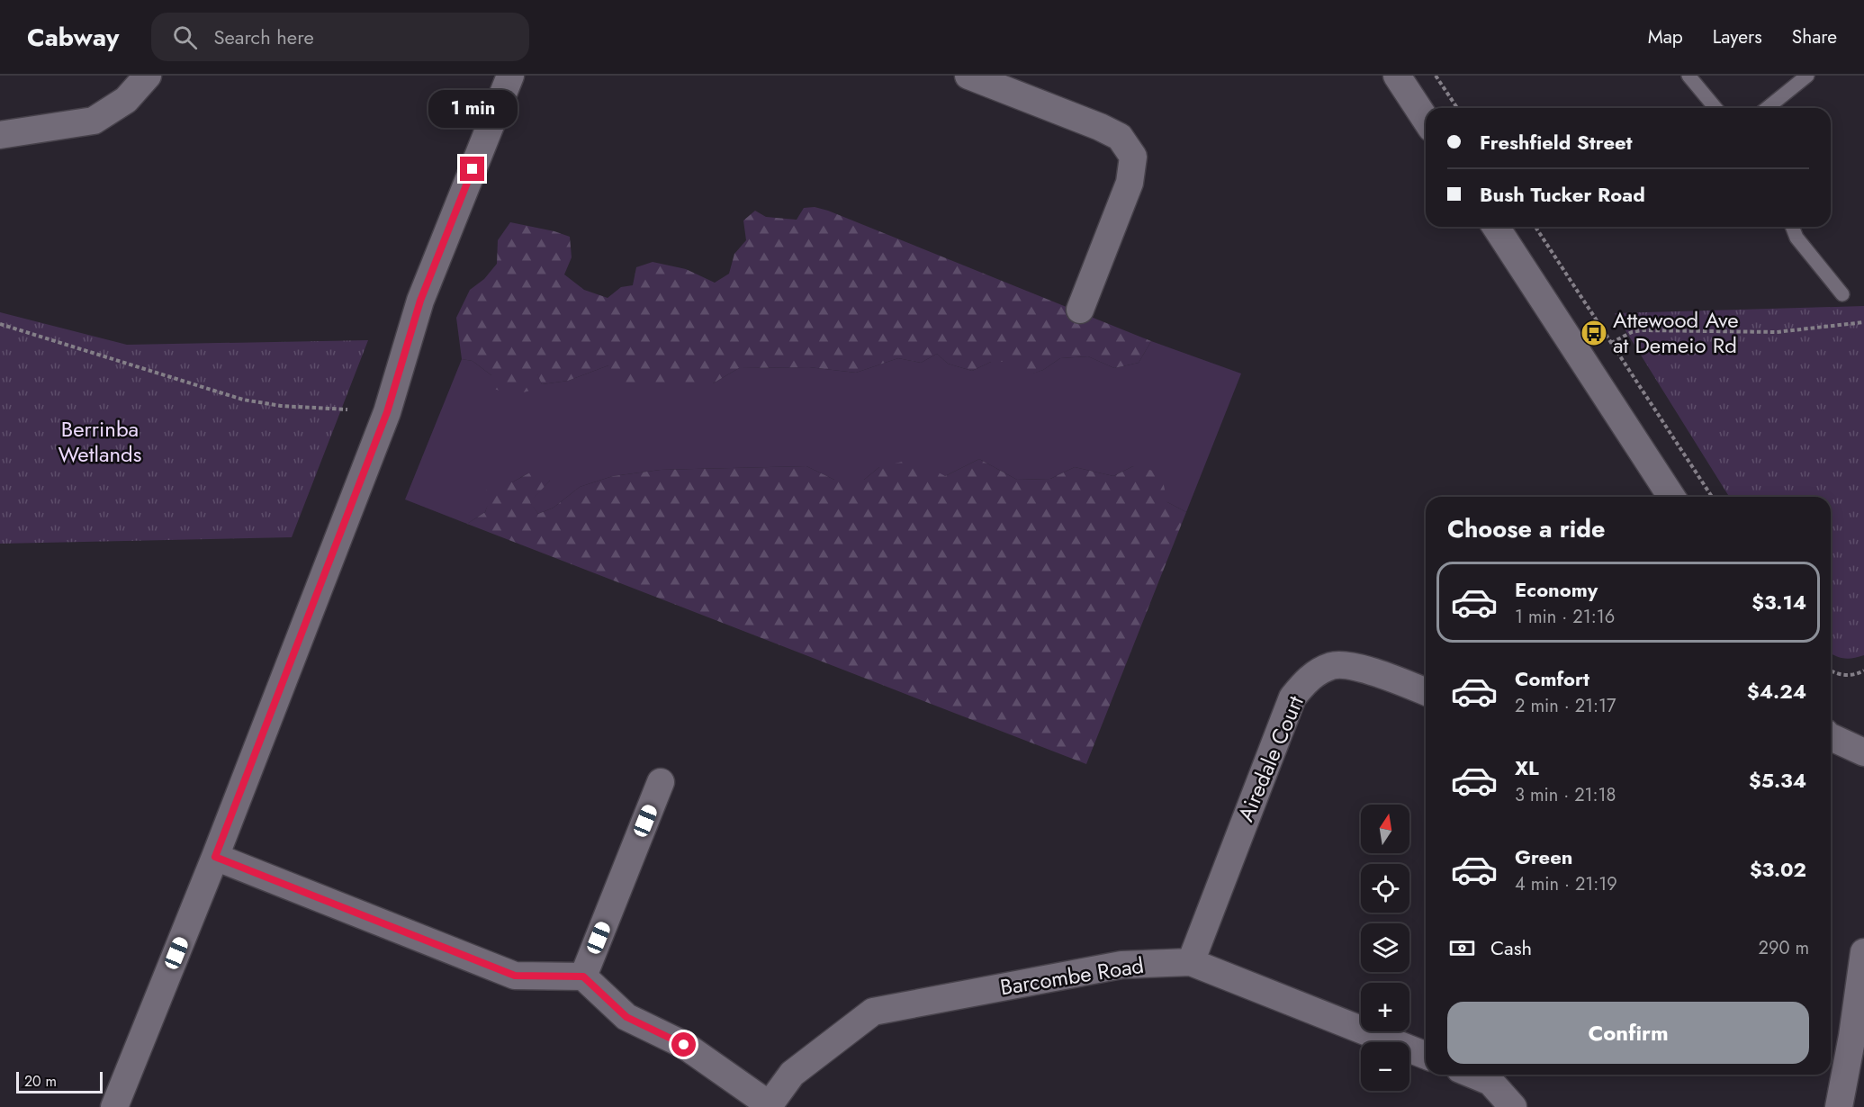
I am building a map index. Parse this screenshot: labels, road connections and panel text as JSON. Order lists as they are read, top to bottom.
{
  "streets": {
    "street": ["Airedale Court", "Barcombe Road"]
  },
  "crossings": [
    ["Airedale Court", "Barcombe Road"]
  ],
  "parks": ["Berrinba Wetlands"],
  "places": {
    "bus stop": ["Attewood Ave at Demeio Rd"]
  },
  "scale_bar": "20 m",
  "north": "top",
  "page": {
    "header": "Cabway",
    "search": "Search here",
    "nav": ["Map", "Layers", "Share"],
    "bubble": "1 min",
    "banner": ["Freshfield Street", "Bush Tucker Road"],
    "heading": "Choose a ride",
    "list": [
      {
        "name": "Economy",
        "note": "1 min · 21:16",
        "value": "$3.14"
      },
      {
        "name": "Comfort",
        "note": "2 min · 21:17",
        "value": "$4.24"
      },
      {
        "name": "XL",
        "note": "3 min · 21:18",
        "value": "$5.34"
      },
      {
        "name": "Green",
        "note": "4 min · 21:19",
        "value": "$3.02"
      }
    ],
    "map_buttons": ["+", "−"],
    "pay": ["Cash", "290 m"],
    "buttons": "Confirm",
    "scale": "20 m"
  }
}
